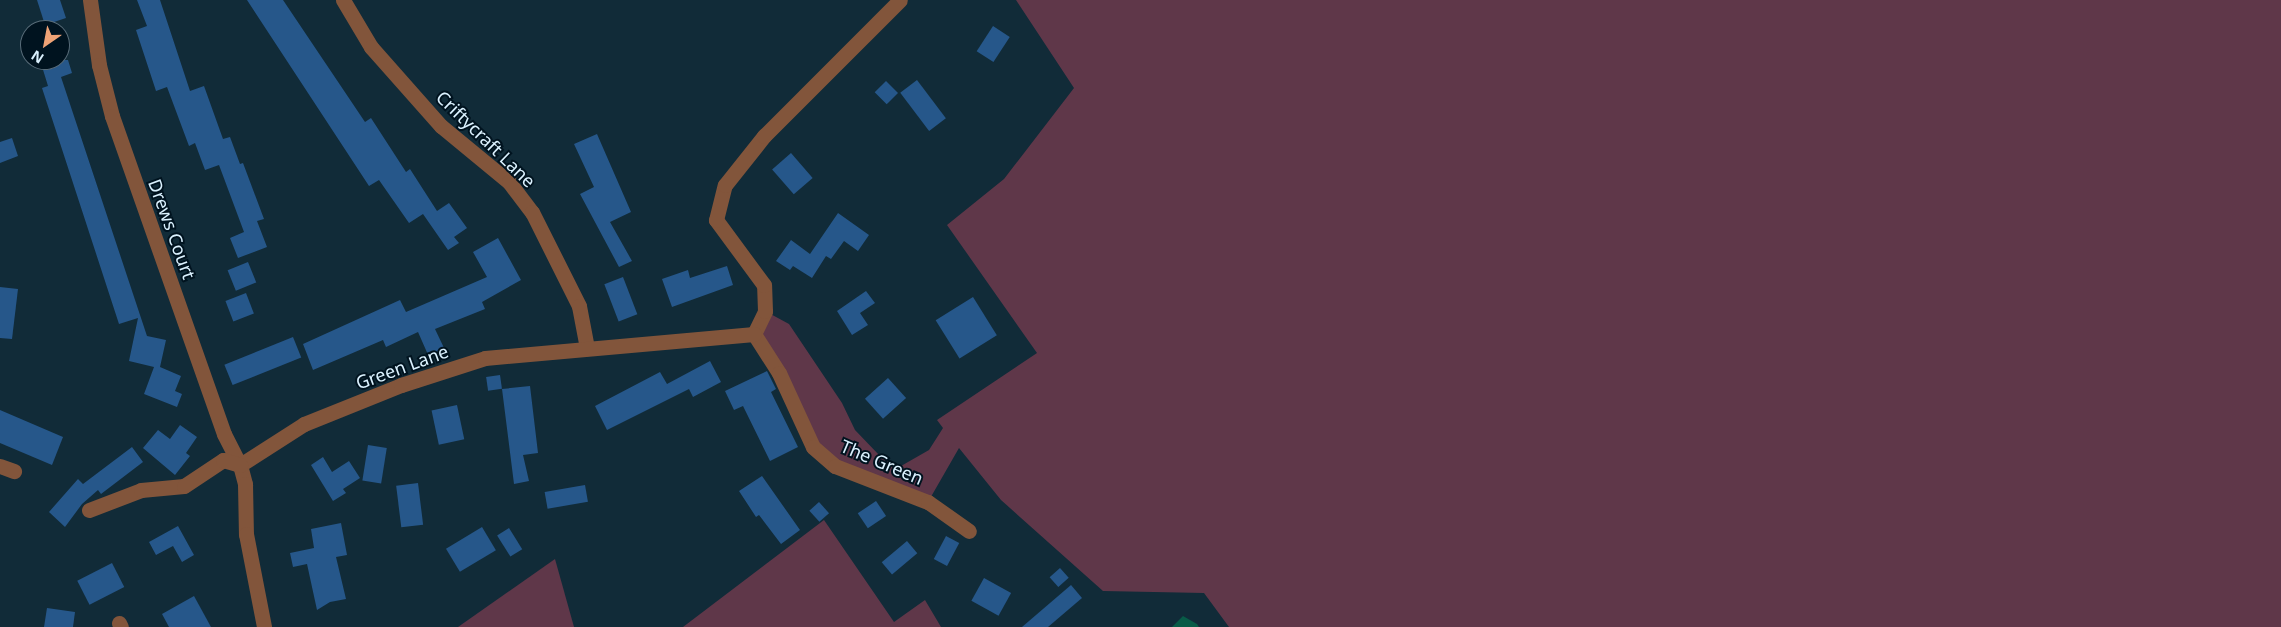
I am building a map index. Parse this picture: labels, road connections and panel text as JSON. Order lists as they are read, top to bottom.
{
  "streets": {
    "street": [
      "Criftycraft Lane",
      "Drews Court",
      "Green Lane",
      "The Green"
    ]
  },
  "crossings": [
    ["Criftycraft Lane", "Green Lane"],
    ["Drews Court", "Green Lane"],
    ["Green Lane", "The Green"]
  ],
  "north": "bottom left"
}
